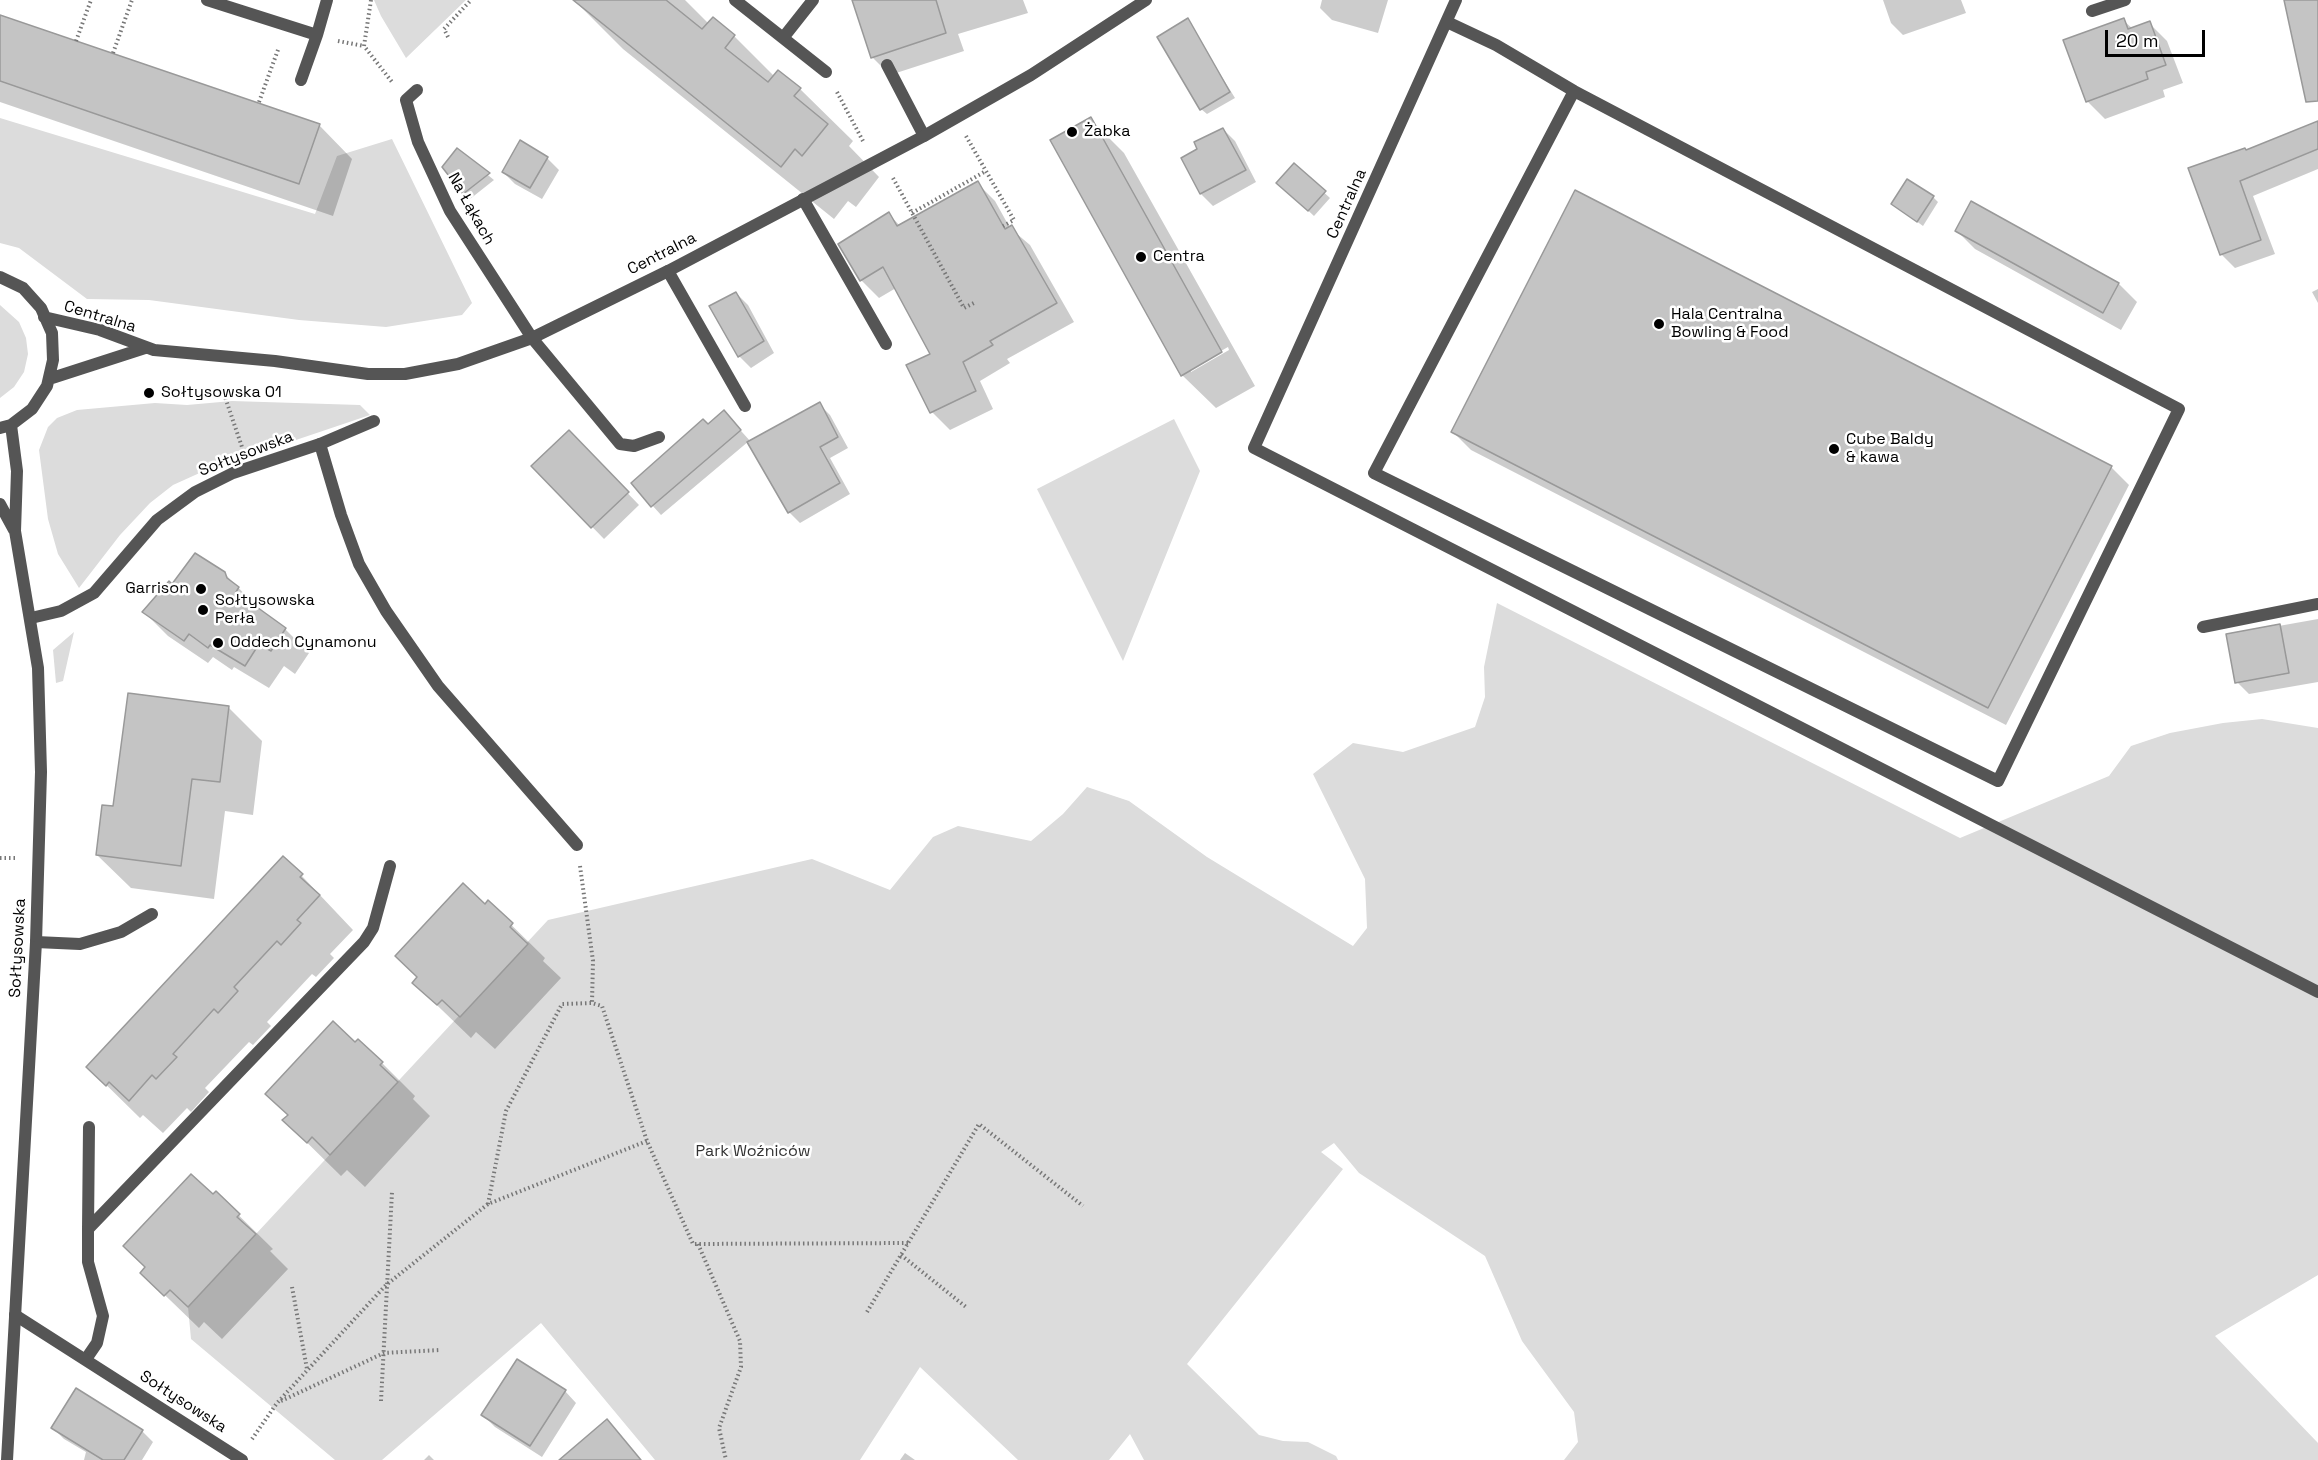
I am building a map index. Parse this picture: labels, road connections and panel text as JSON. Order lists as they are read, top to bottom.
{
  "streets": {
    "street": ["Centralna", "Na Łąkach", "Sołtysowska"]
  },
  "crossings": [
    ["Centralna", "Na Łąkach"]
  ],
  "parks": ["Park Woźniców"],
  "places": [
    "Żabka",
    "Centra",
    "Hala Centralna Bowling & Food",
    "Sołtysowska 01",
    "Cube Baldy & kawa",
    "Garrison",
    "Sołtysowska Perła",
    "Oddech Cynamonu"
  ],
  "scale_bar": "20 m"
}
